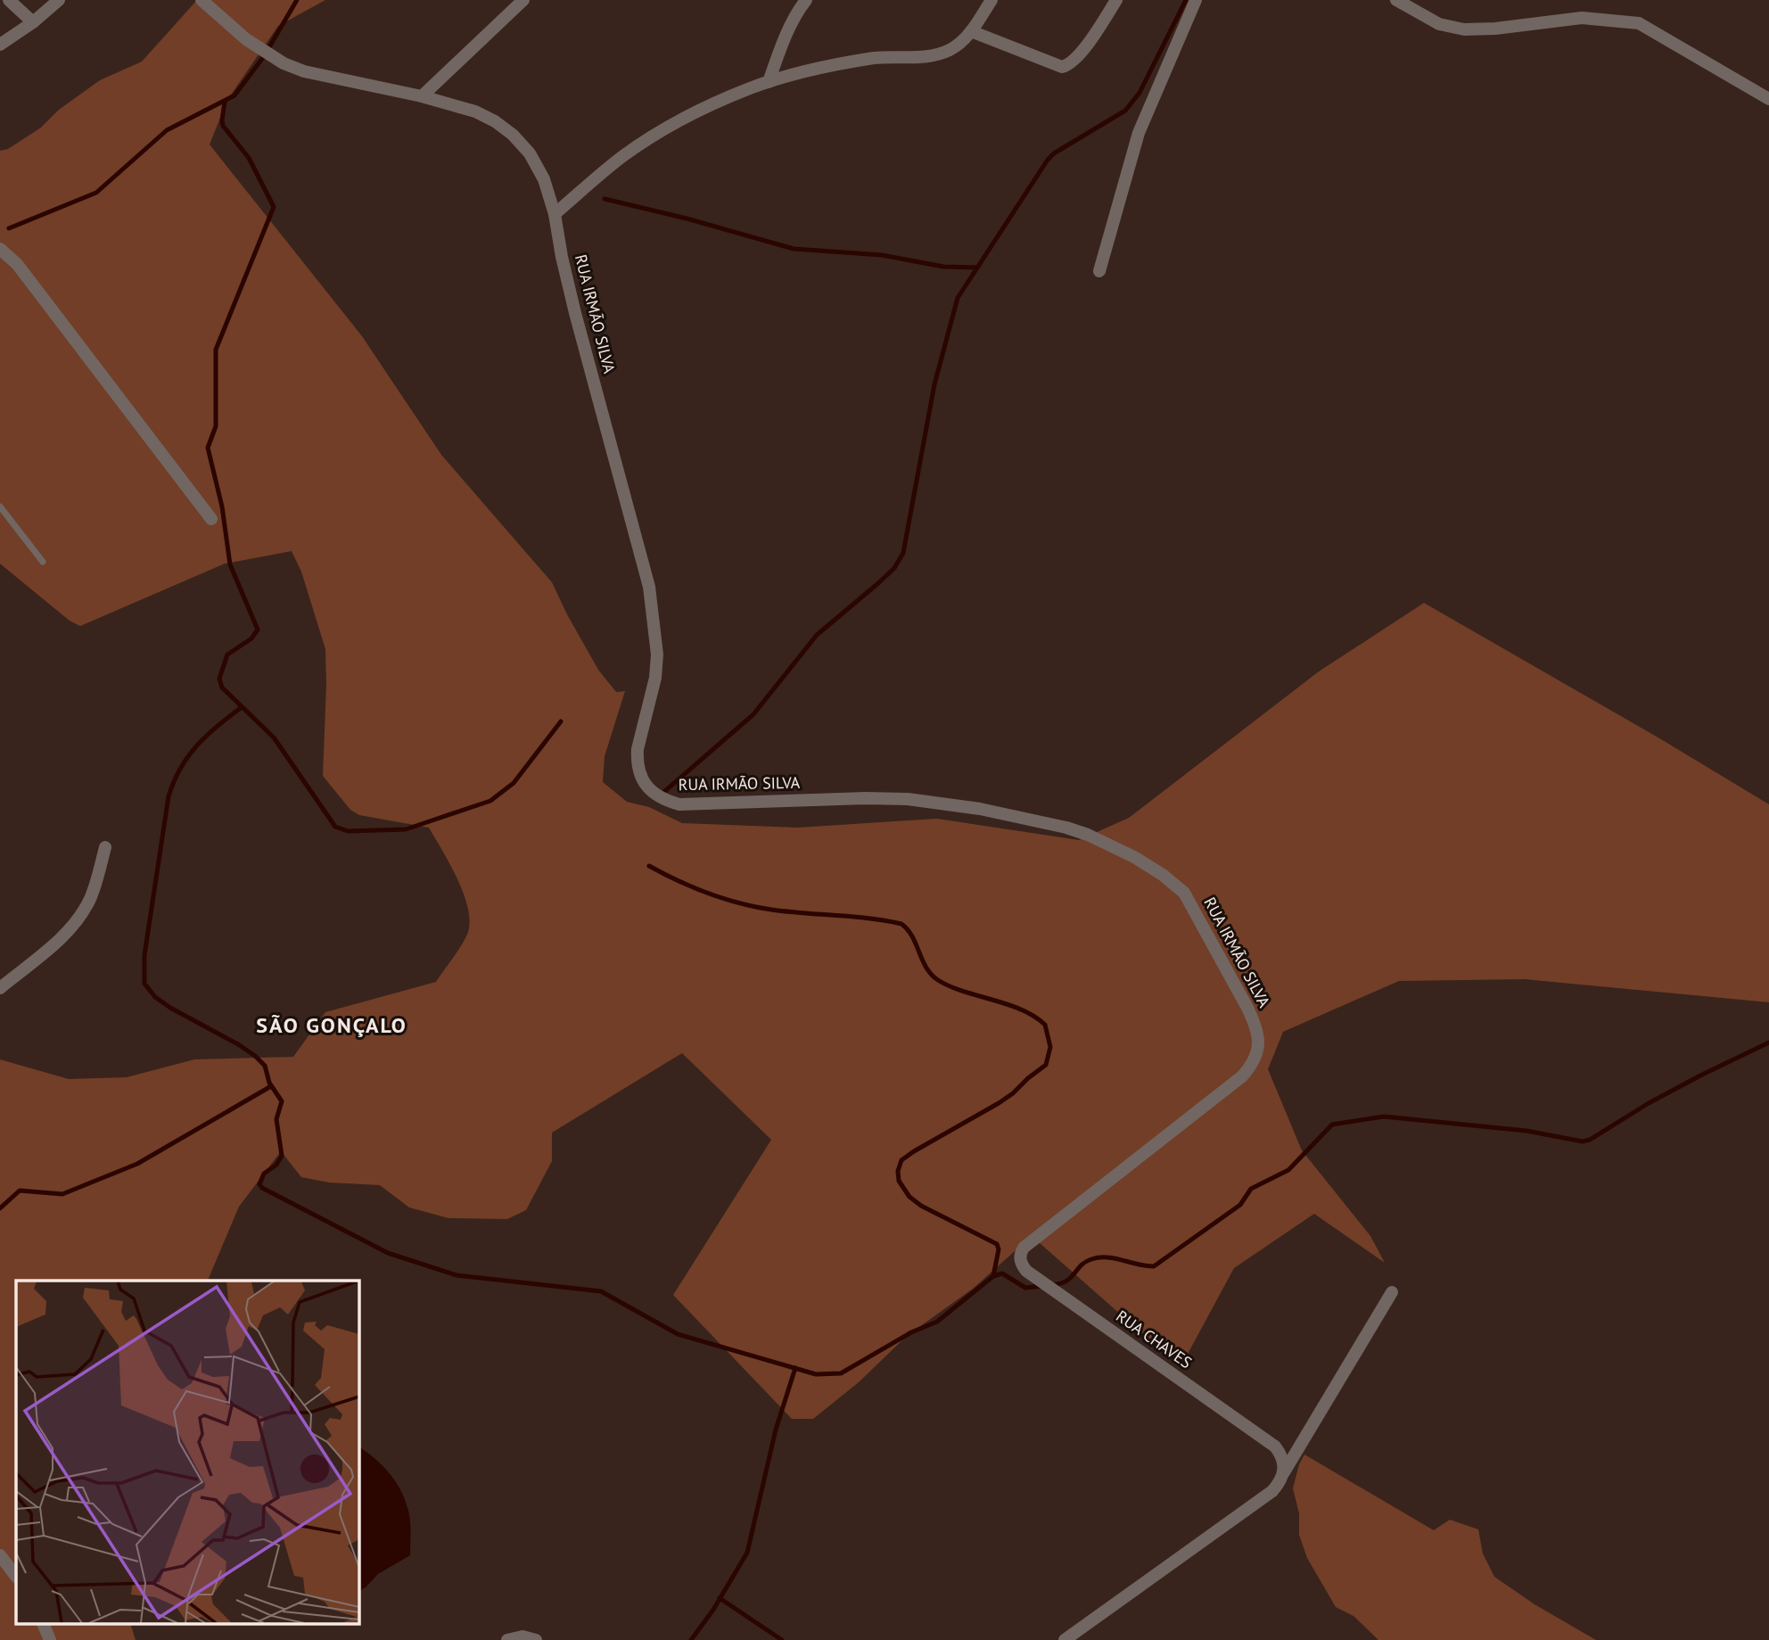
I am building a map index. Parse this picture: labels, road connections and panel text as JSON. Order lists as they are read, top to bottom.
{
  "streets": {
    "street": ["RUA IRMÃO SILVA", "RUA CHAVES"]
  },
  "crossings": [
    ["RUA IRMÃO SILVA", "RUA CHAVES"]
  ],
  "districts": ["SÃO GONÇALO"]
}
